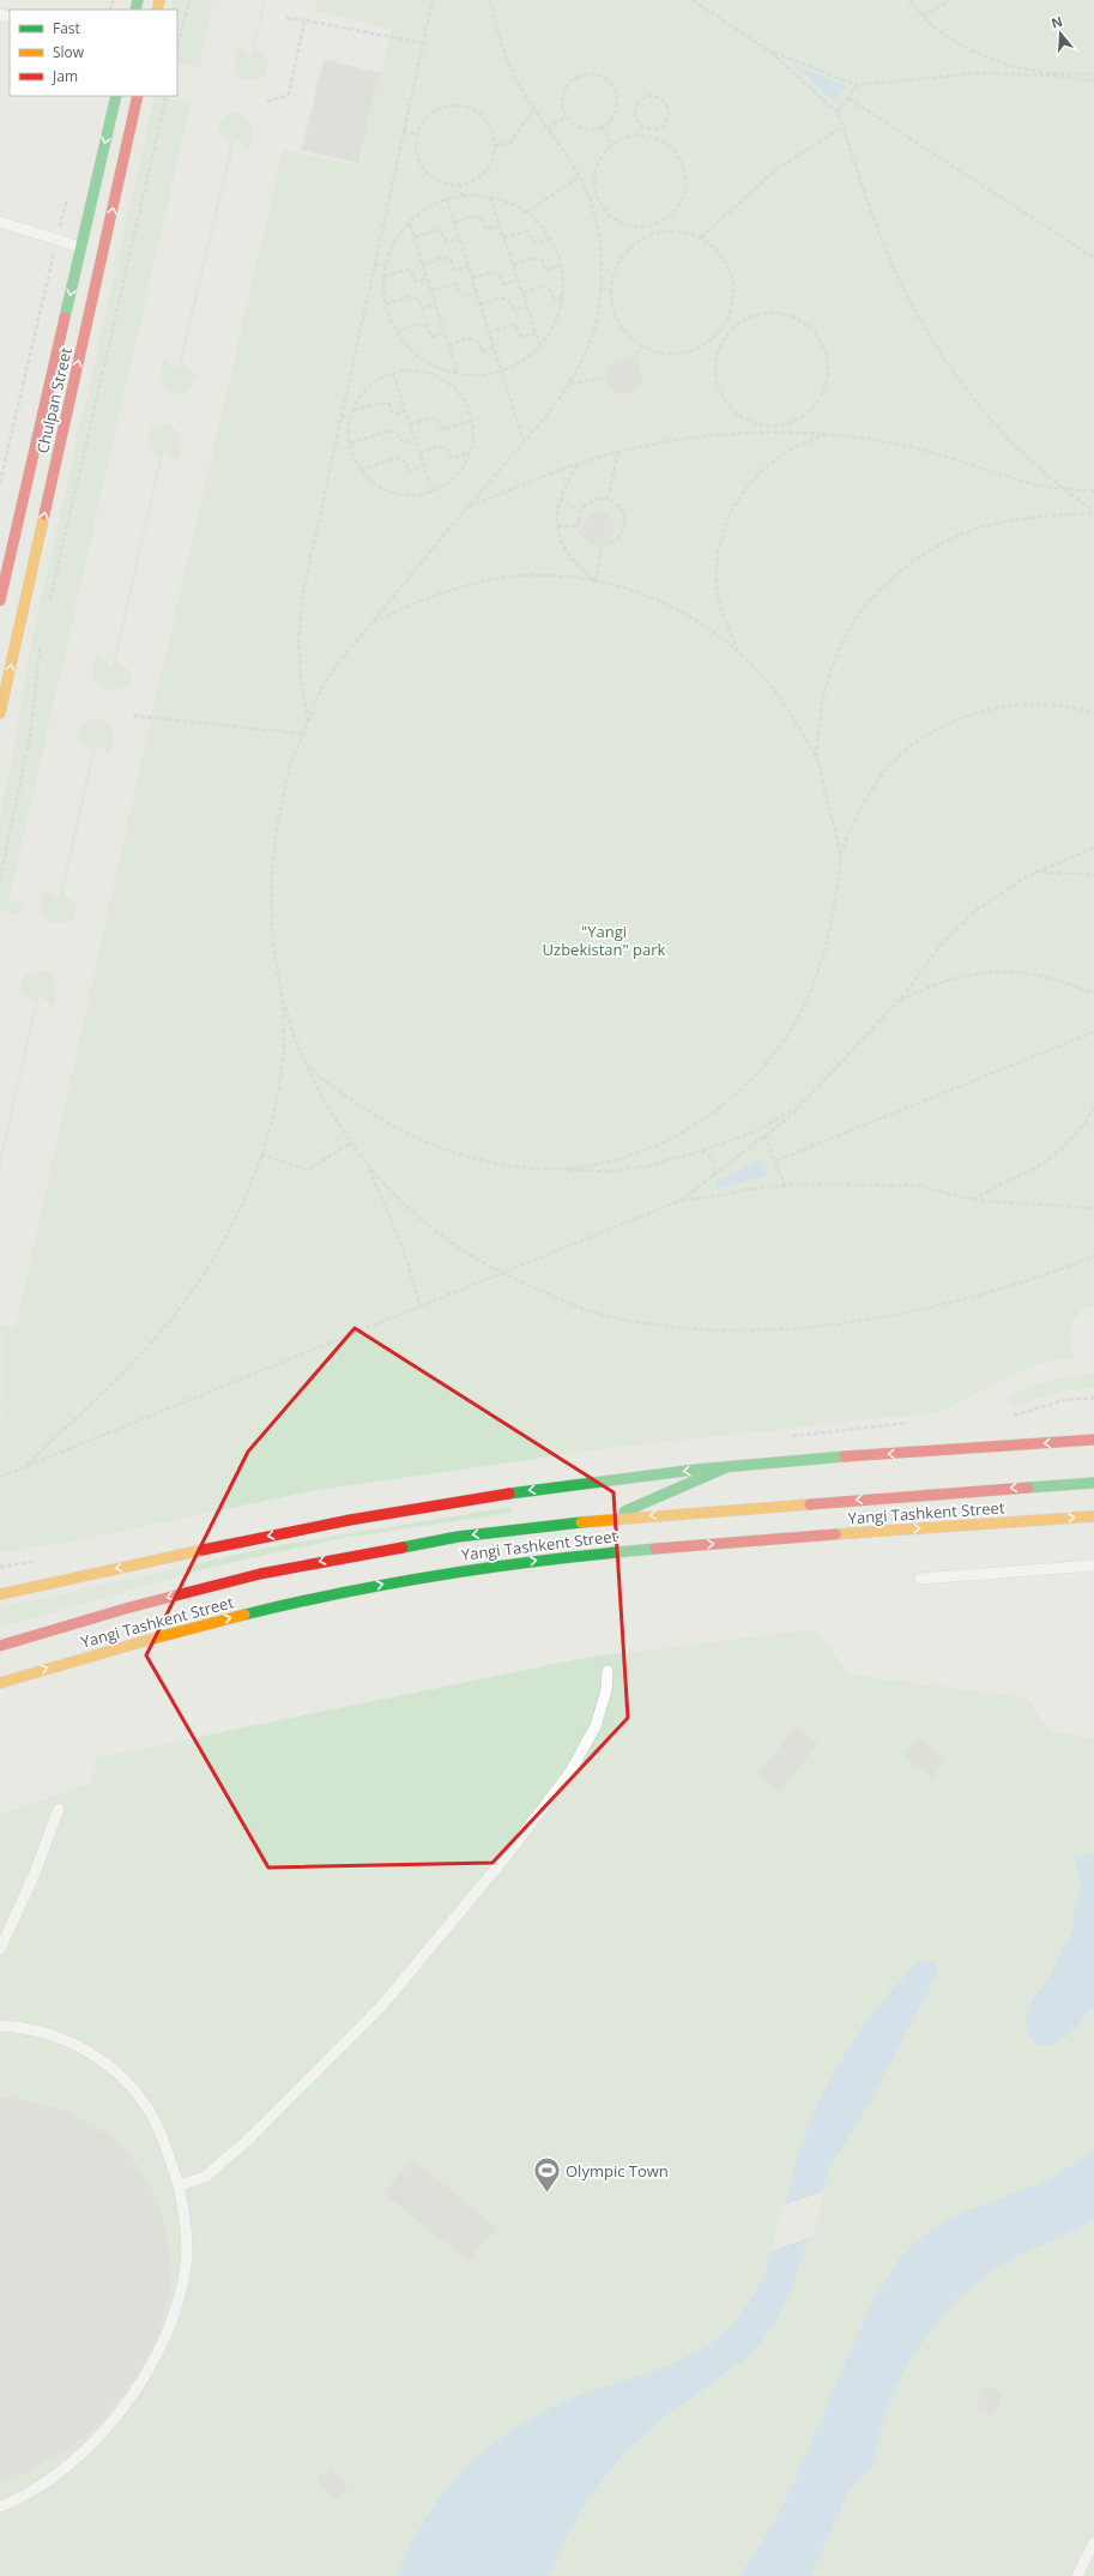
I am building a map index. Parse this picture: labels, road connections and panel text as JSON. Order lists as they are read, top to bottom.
{
  "streets": {
    "main road": ["Chulpan Street", "Yangi Tashkent Street"]
  },
  "parks": ["\"Yangi Uzbekistan\" park"],
  "places": {
    "sports": ["Olympic Town"]
  },
  "legend": ["Fast", "Slow", "Jam"],
  "north": "top"
}
